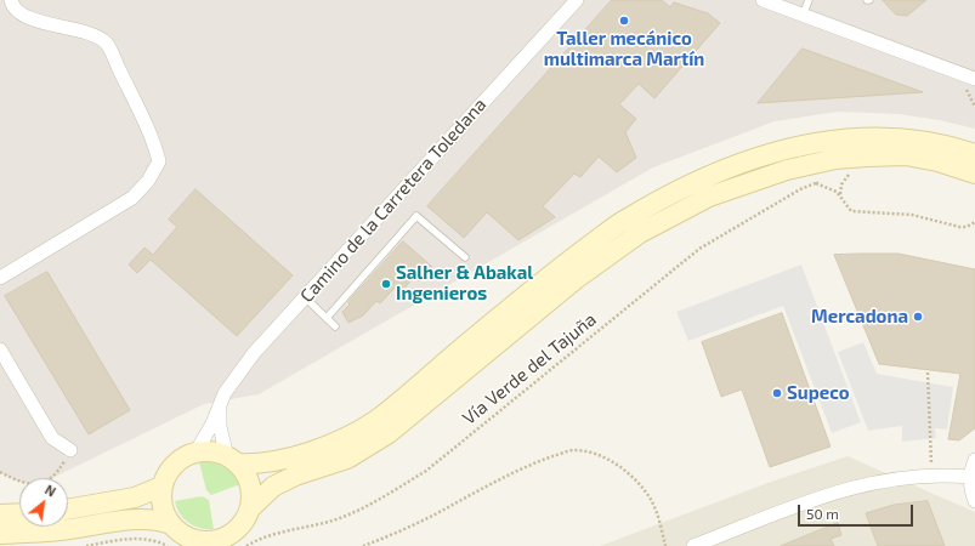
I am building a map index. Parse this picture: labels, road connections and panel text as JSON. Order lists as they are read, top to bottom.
{
  "streets": {
    "street": ["Camino de la Carretera Toledana"],
    "path": ["Vía Verde del Tajuña"]
  },
  "places": [
    "Taller mecánico multimarca Martín",
    "Salher & Abakal Ingenieros",
    "Mercadona",
    "Supeco"
  ],
  "scale_bar": "50 m",
  "north": "top right"
}
